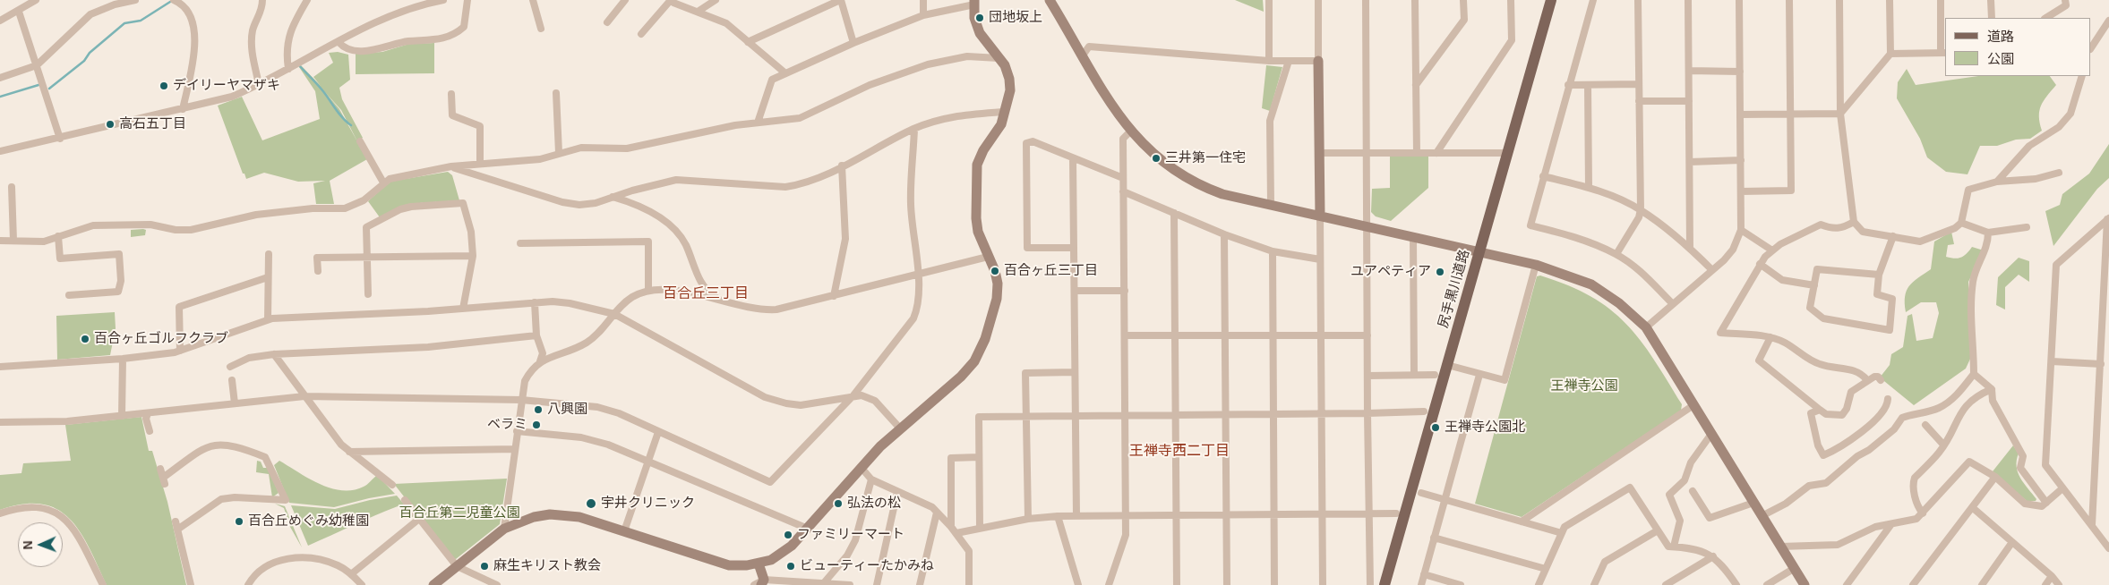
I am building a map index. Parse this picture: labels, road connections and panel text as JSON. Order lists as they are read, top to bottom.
{
  "streets": {
    "main road": ["尻手黒川道路"]
  },
  "districts": ["百合丘三丁目", "王禅寺西二丁目"],
  "parks": ["王禅寺公園", "百合丘第二児童公園"],
  "places": [
    "団地坂上",
    "デイリーヤマザキ",
    "高石五丁目",
    "三井第一住宅",
    "百合ヶ丘三丁目",
    "ユアペティア",
    "百合ヶ丘ゴルフクラブ",
    "八興園",
    "ベラミ",
    "王禅寺公園北",
    "宇井クリニック",
    "弘法の松",
    "百合丘めぐみ幼稚園",
    "ファミリーマート",
    "麻生キリスト教会",
    "ビューティーたかみね"
  ],
  "legend": ["道路", "公園"],
  "north": "left"
}
